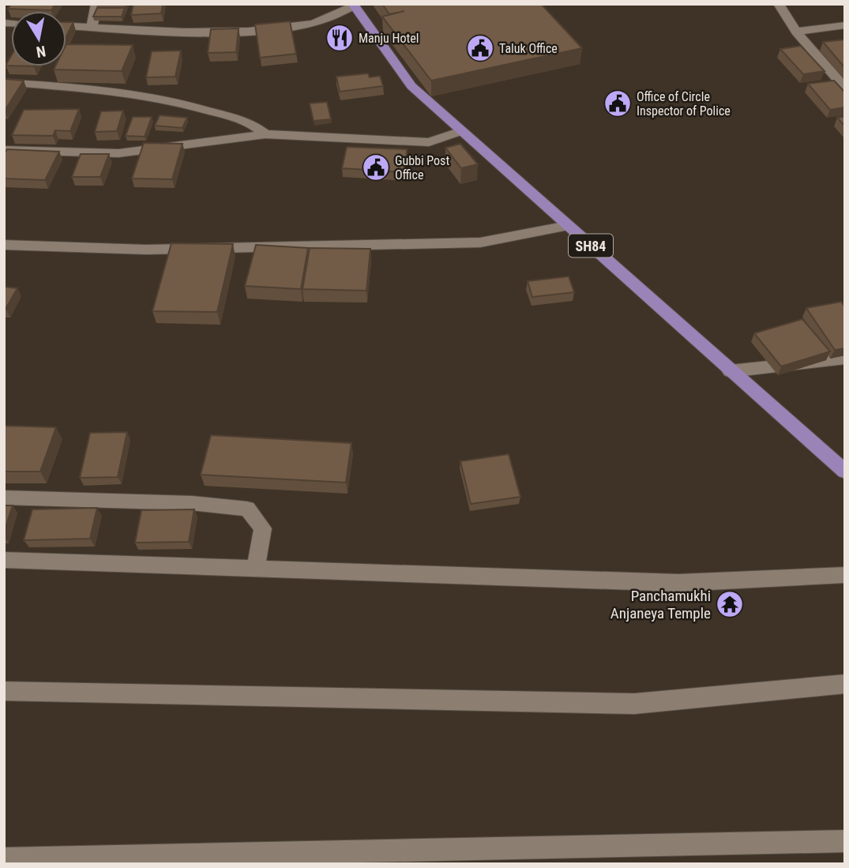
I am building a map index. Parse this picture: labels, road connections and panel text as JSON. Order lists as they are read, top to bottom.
{
  "streets": {
    "main road": ["SH84"]
  },
  "places": {
    "restaurant": ["Manju Hotel"],
    "public building": ["Taluk Office", "Office of Circle Inspector of Police", "Gubbi Post Office"],
    "temple": ["Panchamukhi Anjaneya Temple"]
  },
  "north": "bottom"
}
